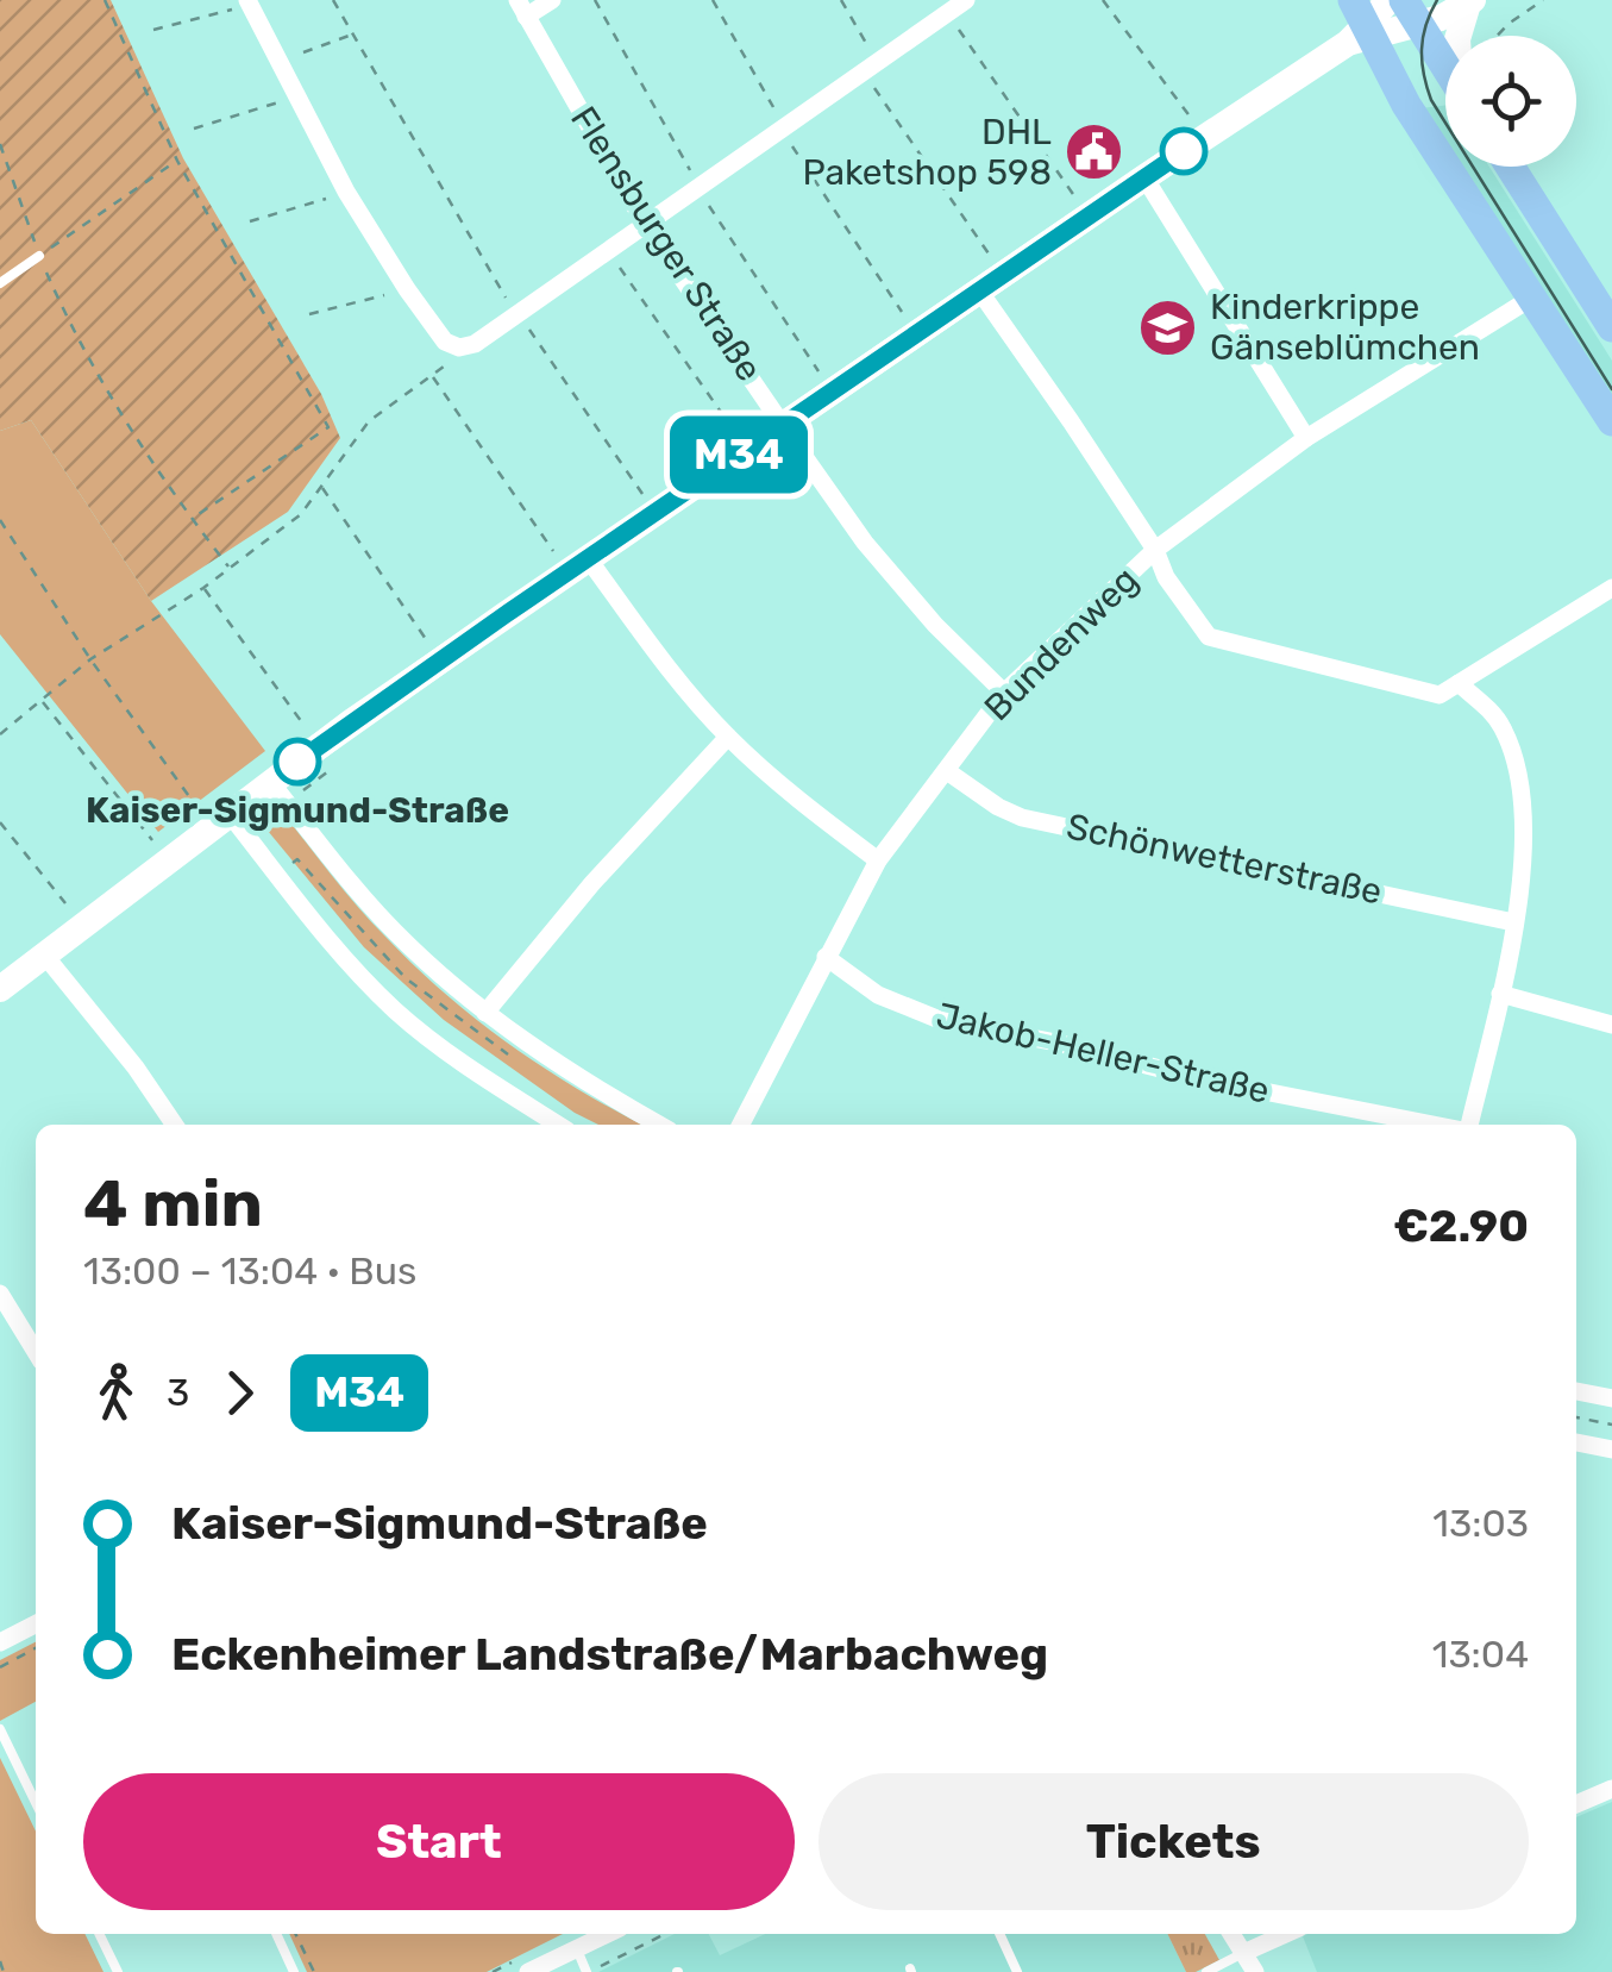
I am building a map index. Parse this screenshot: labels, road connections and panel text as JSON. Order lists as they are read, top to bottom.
{
  "streets": {
    "street": [
      "Flensburger Straße",
      "Bundenweg",
      "Schönwetterstraße",
      "Jakob-Heller-Straße"
    ]
  },
  "crossings": [
    ["Flensburger Straße", "Bundenweg"],
    ["Bundenweg", "Schönwetterstraße"],
    ["Bundenweg", "Jakob-Heller-Straße"]
  ],
  "places": {
    "public building": ["DHL Paketshop 598"],
    "school or university": ["Kinderkrippe Gänseblümchen"],
    "other": ["Kaiser-Sigmund-Straße"]
  },
  "lines": ["bus line M34"],
  "page": {
    "on_map": "M34",
    "heading": ["4 min", "13:00 – 13:04 · Bus", "€2.90"],
    "legs": ["3", "M34"],
    "list": [
      {
        "name": "Kaiser-Sigmund-Straße",
        "value": "13:03"
      },
      {
        "name": "Eckenheimer Landstraße/Marbachweg",
        "value": "13:04"
      }
    ],
    "buttons": ["Start", "Tickets"]
  }
}
